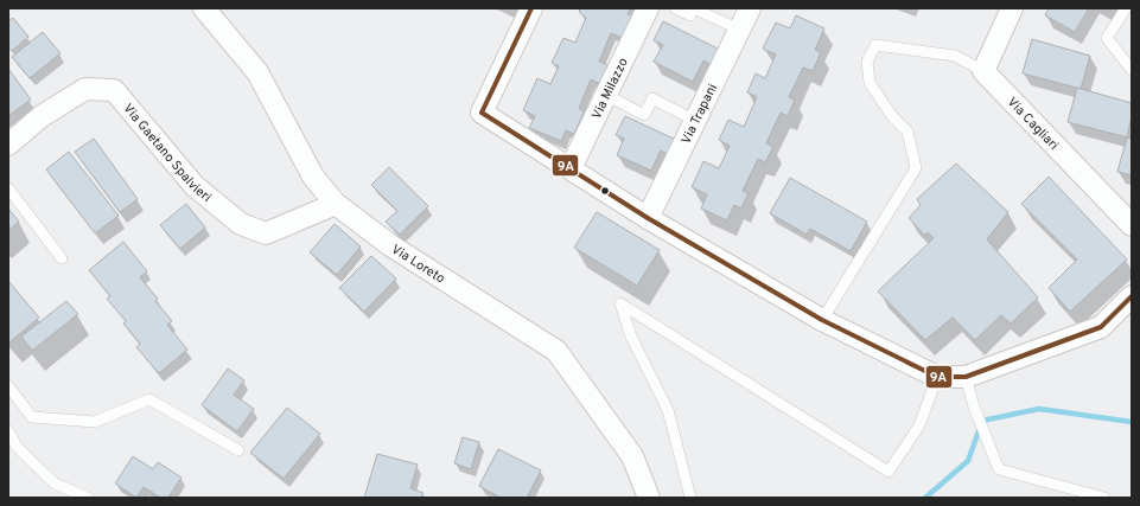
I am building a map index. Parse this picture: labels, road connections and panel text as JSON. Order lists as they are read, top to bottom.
{
  "streets": {
    "street": [
      "Via Milazzo",
      "Via Trapani",
      "Via Cagliari",
      "Via Gaetano Spalvieri",
      "Via Loreto"
    ]
  },
  "crossings": [
    ["Via Gaetano Spalvieri", "Via Loreto"]
  ],
  "lines": ["transit line 9A"]
}
